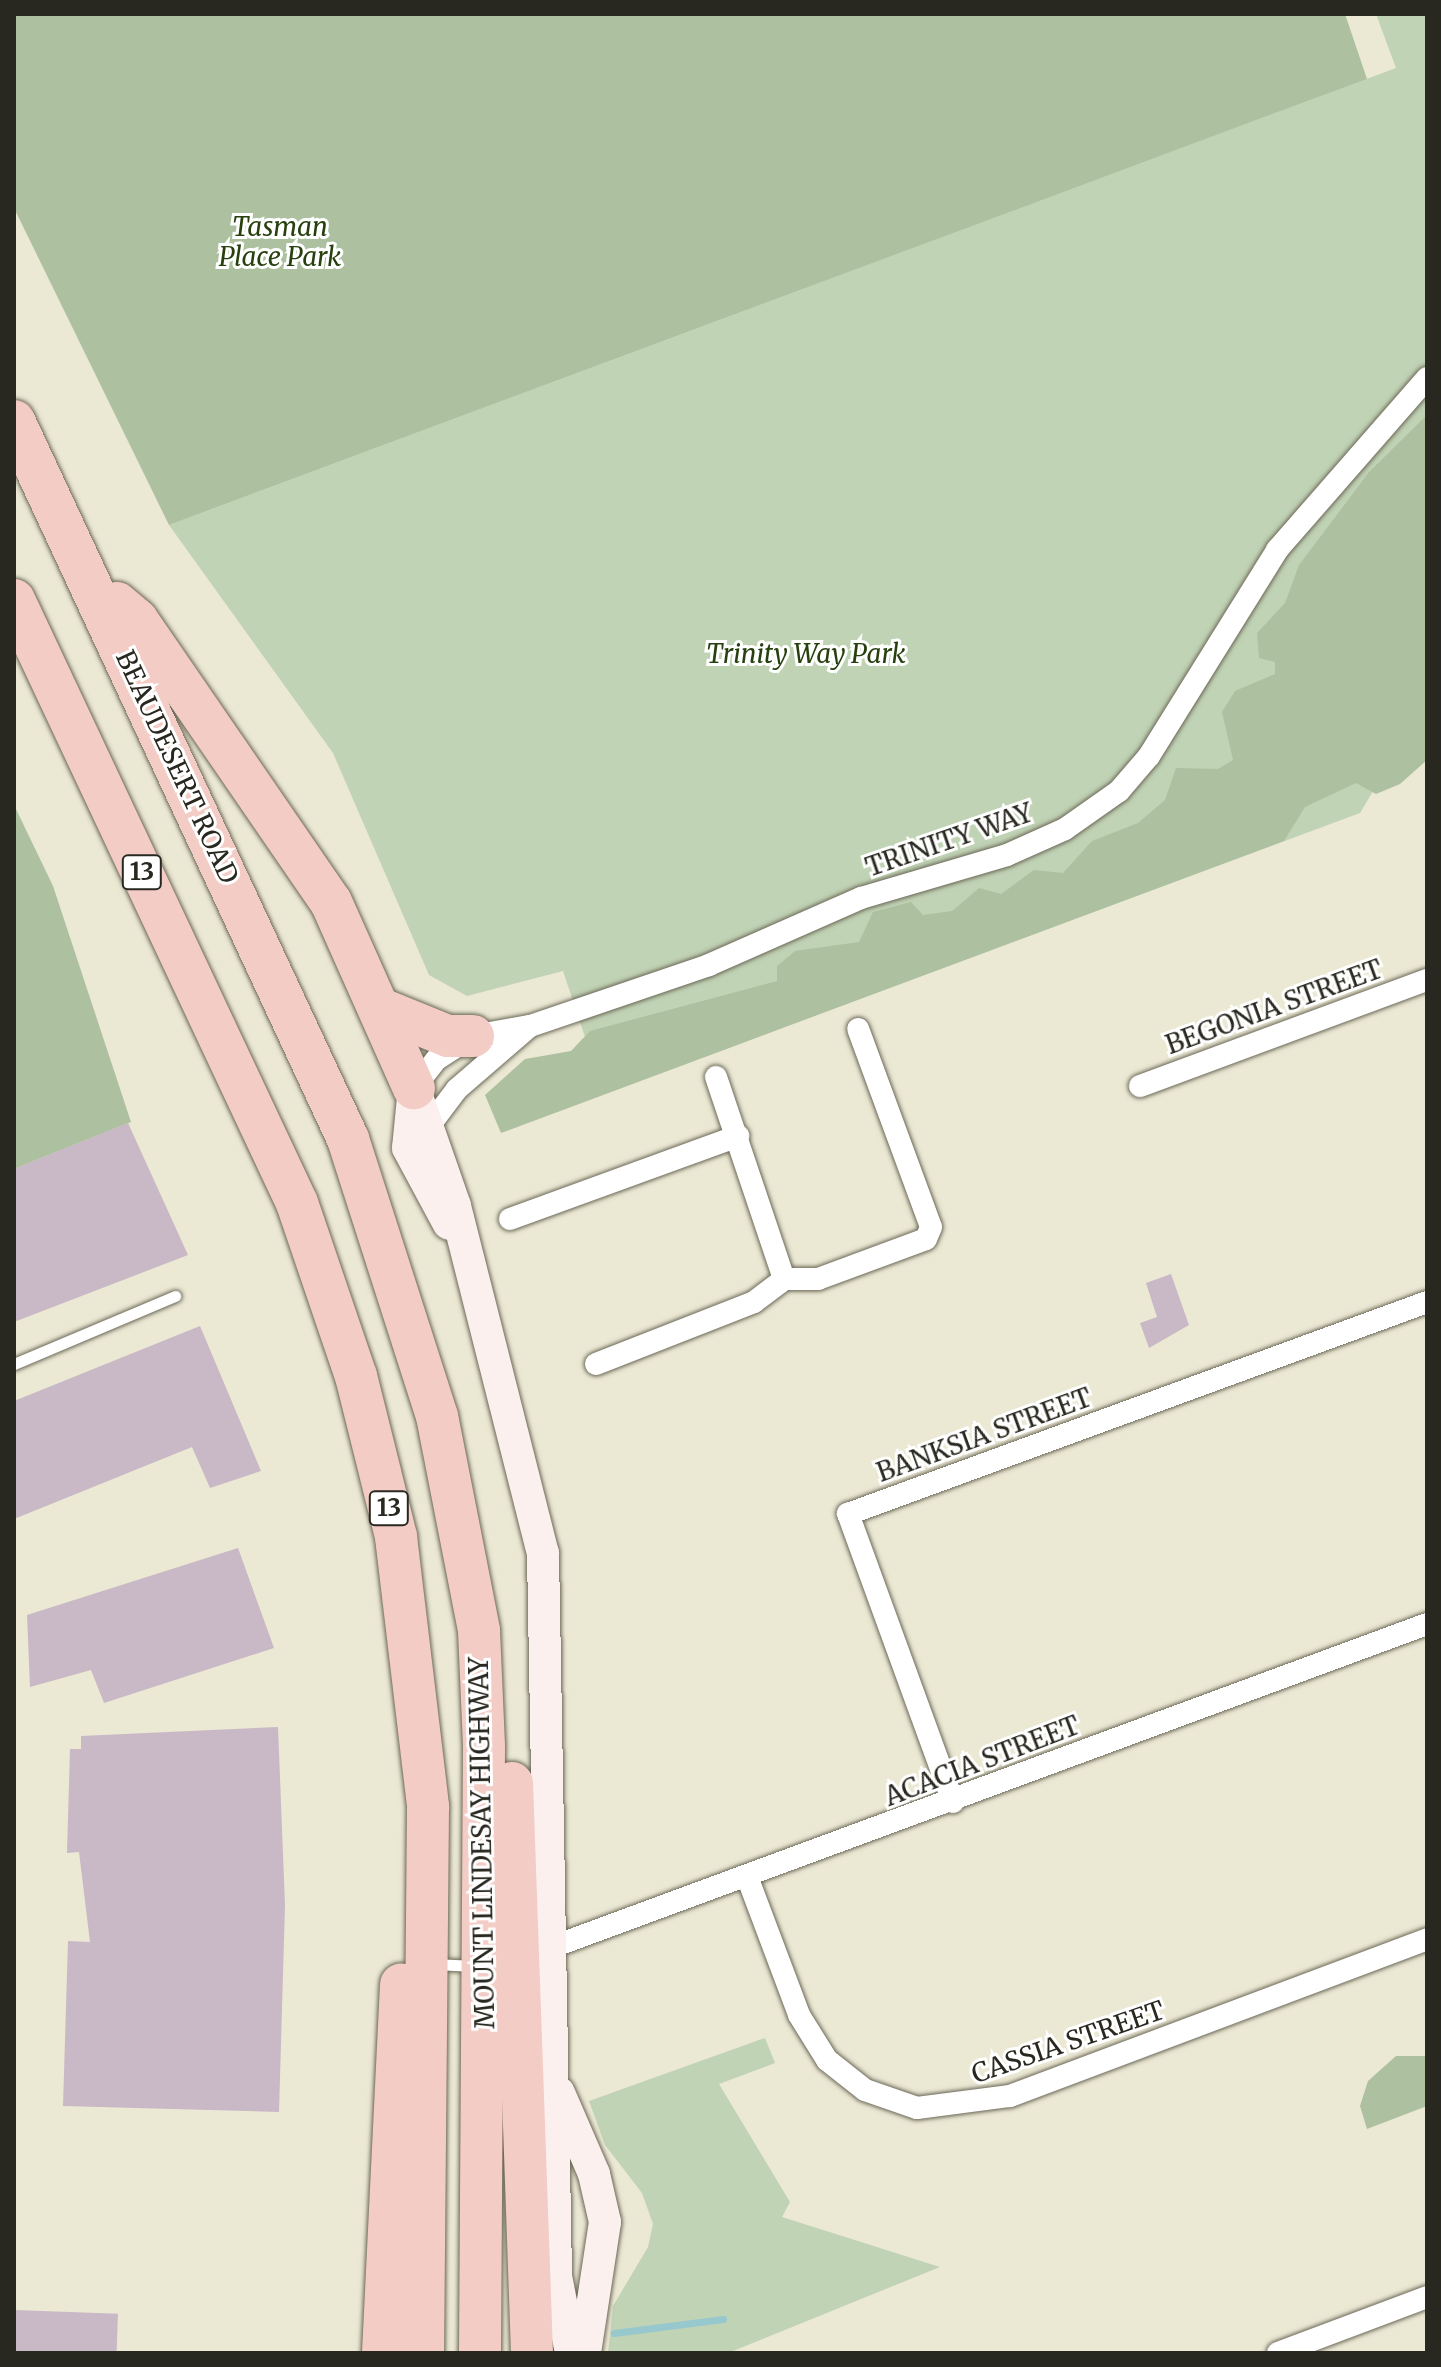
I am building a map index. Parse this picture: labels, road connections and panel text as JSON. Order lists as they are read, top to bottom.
{
  "streets": {
    "highway": ["BEAUDESERT ROAD", "13", "MOUNT LINDESAY HIGHWAY"],
    "street": [
      "TRINITY WAY",
      "BEGONIA STREET",
      "BANKSIA STREET",
      "ACACIA STREET",
      "CASSIA STREET"
    ]
  },
  "crossings": [
    ["BEAUDESERT ROAD", "MOUNT LINDESAY HIGHWAY"],
    ["BANKSIA STREET", "ACACIA STREET"],
    ["ACACIA STREET", "CASSIA STREET"]
  ],
  "parks": ["Tasman Place Park", "Trinity Way Park"]
}
